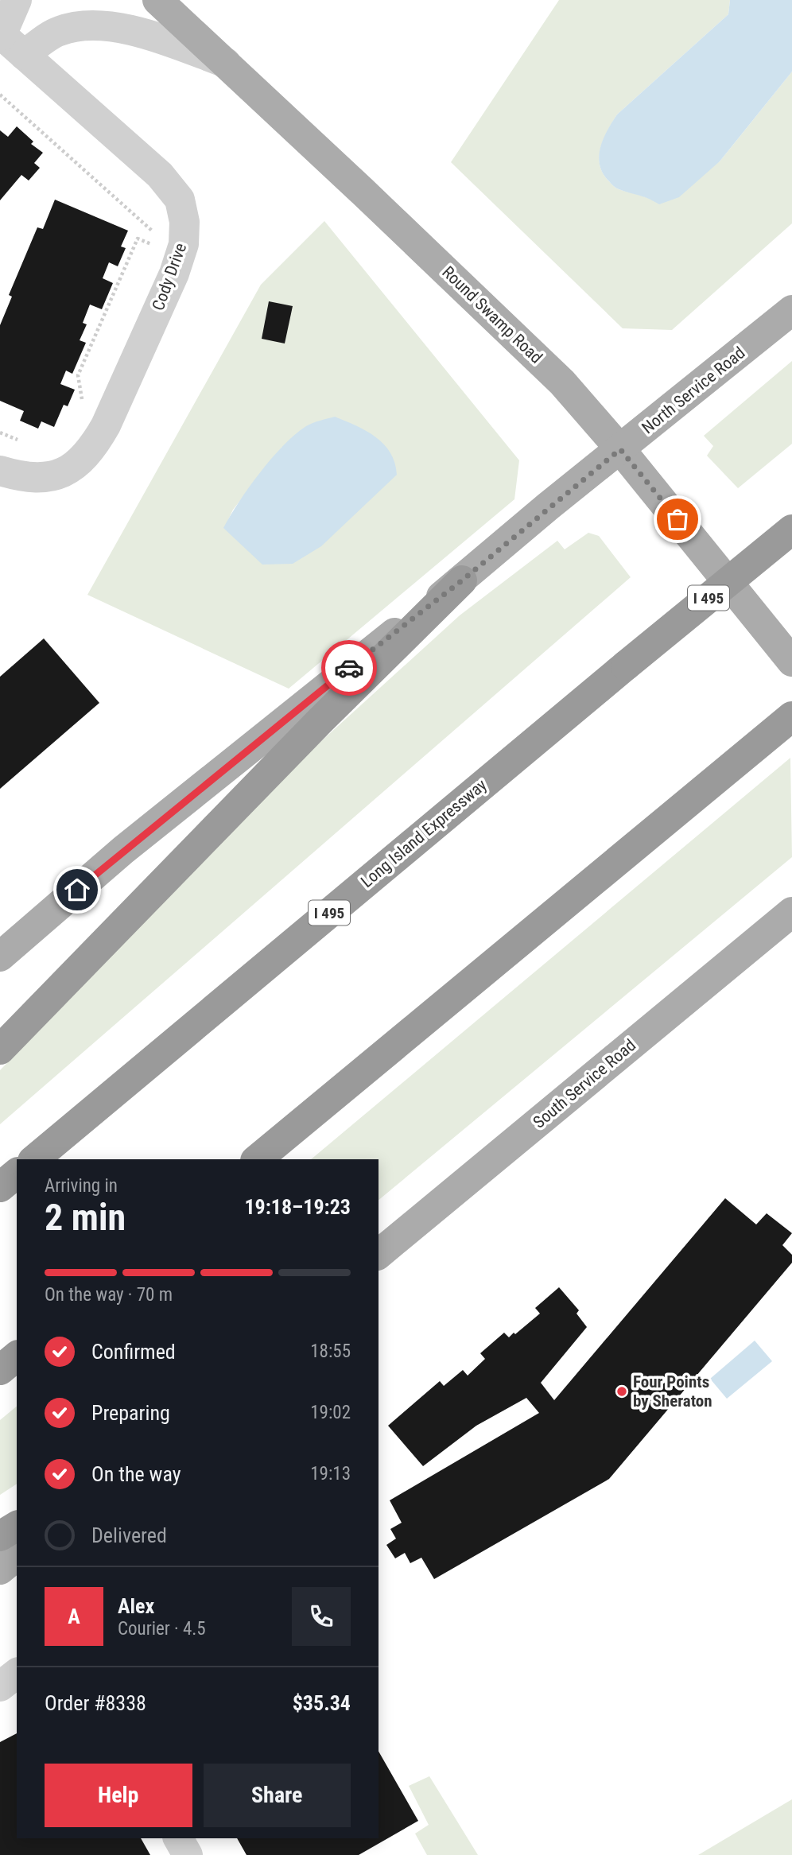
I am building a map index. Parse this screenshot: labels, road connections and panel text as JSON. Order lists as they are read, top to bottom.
{
  "streets": {
    "highway": ["I 495", "Long Island Expressway"],
    "main road": ["Round Swamp Road", "North Service Road", "South Service Road"],
    "street": ["Cody Drive"]
  },
  "crossings": [
    ["Round Swamp Road", "North Service Road"]
  ],
  "places": ["Four Points by Sheraton"],
  "page": {
    "heading": ["2 min", "Arriving in", "19:18–19:23"],
    "panel": [
      "Alex",
      "Courier · 4.5",
      "Order #8338",
      "$35.34"
    ],
    "bar": "On the way · 70 m",
    "list": [
      ["Confirmed", "18:55"],
      ["Preparing", "19:02"],
      ["On the way", "19:13"],
      "Delivered"
    ],
    "round": "A",
    "buttons": ["Help", "Share"]
  }
}
